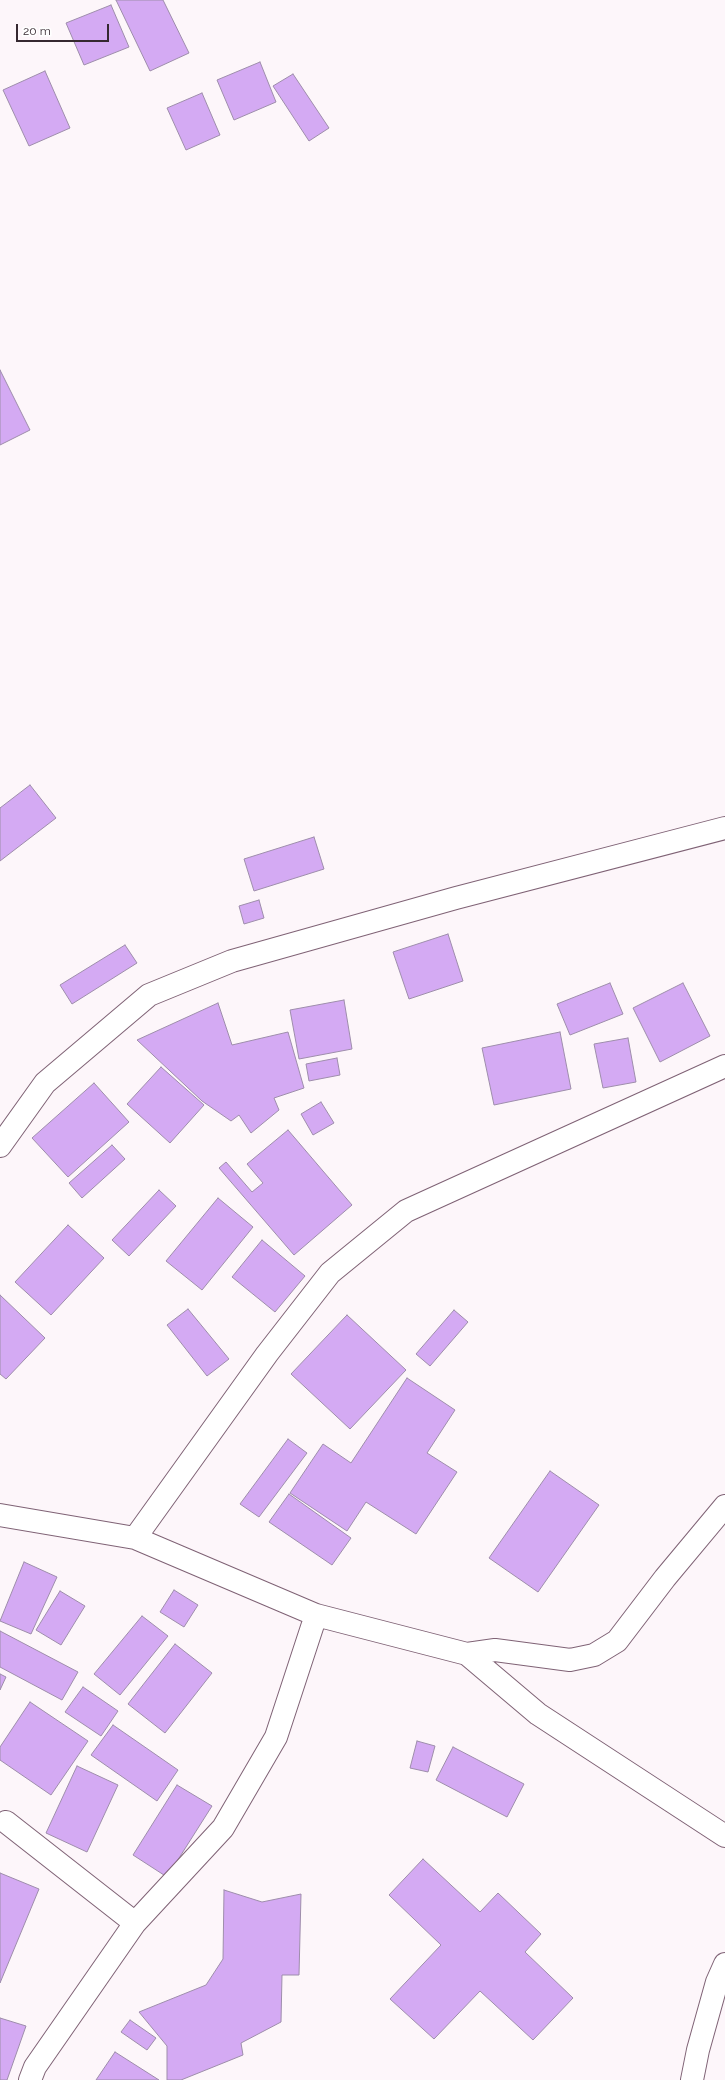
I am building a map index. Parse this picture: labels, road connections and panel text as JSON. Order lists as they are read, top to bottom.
{
  "scale_bar": "20 m"
}
